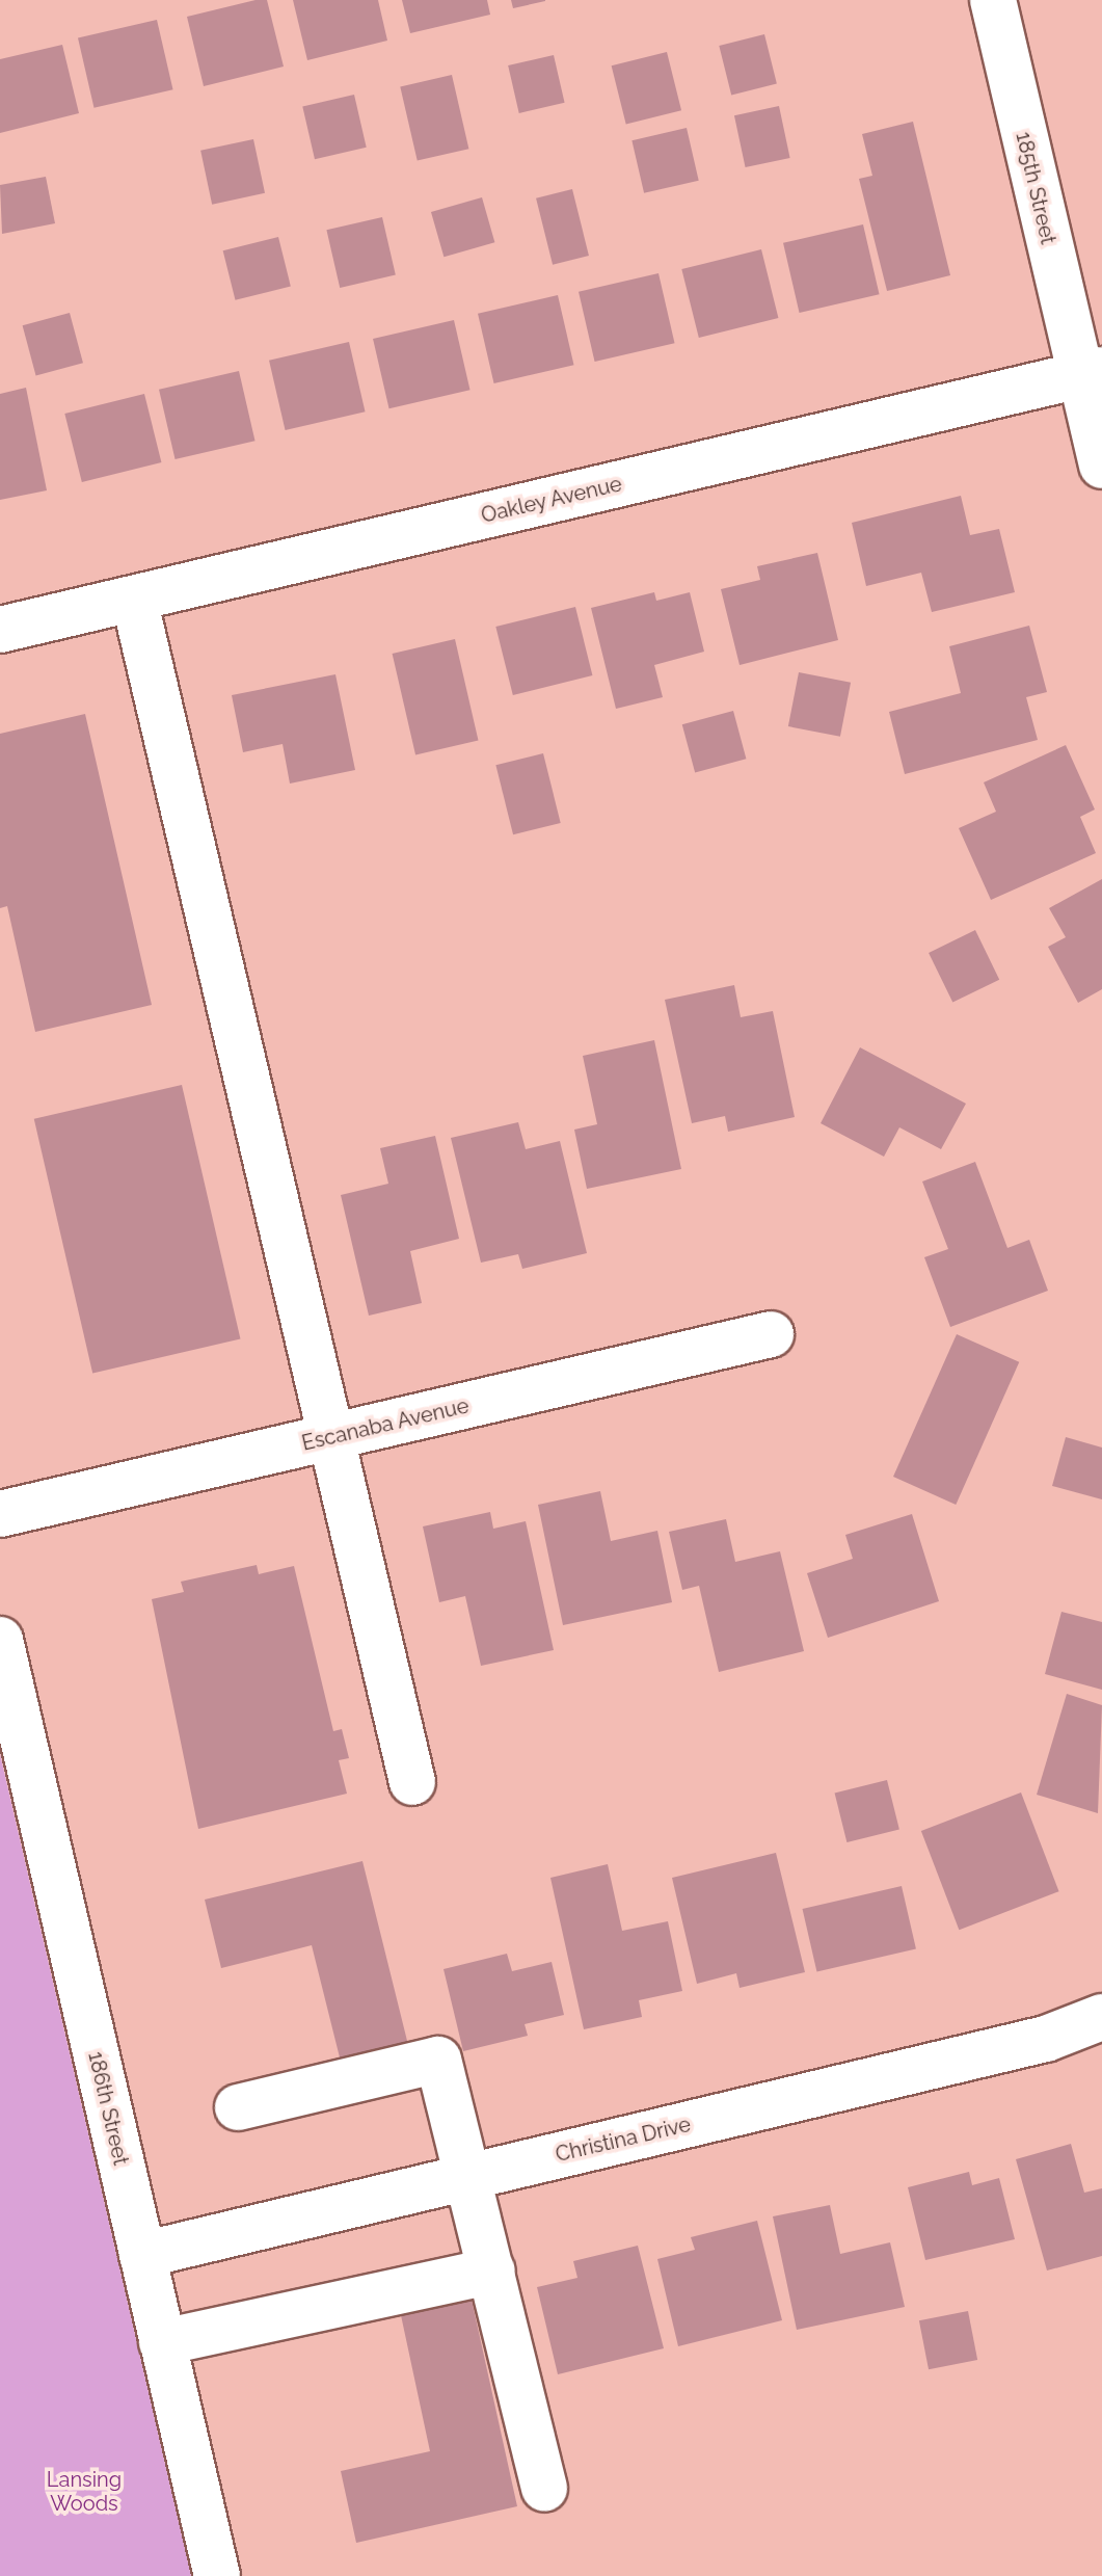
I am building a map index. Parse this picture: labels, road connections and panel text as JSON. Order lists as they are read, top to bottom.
{
  "streets": {
    "street": [
      "185th Street",
      "Oakley Avenue",
      "Escanaba Avenue",
      "186th Street",
      "Christina Drive"
    ]
  },
  "crossings": [
    ["185th Street", "Oakley Avenue"],
    ["186th Street", "Christina Drive"]
  ],
  "parks": ["Lansing Woods"]
}
